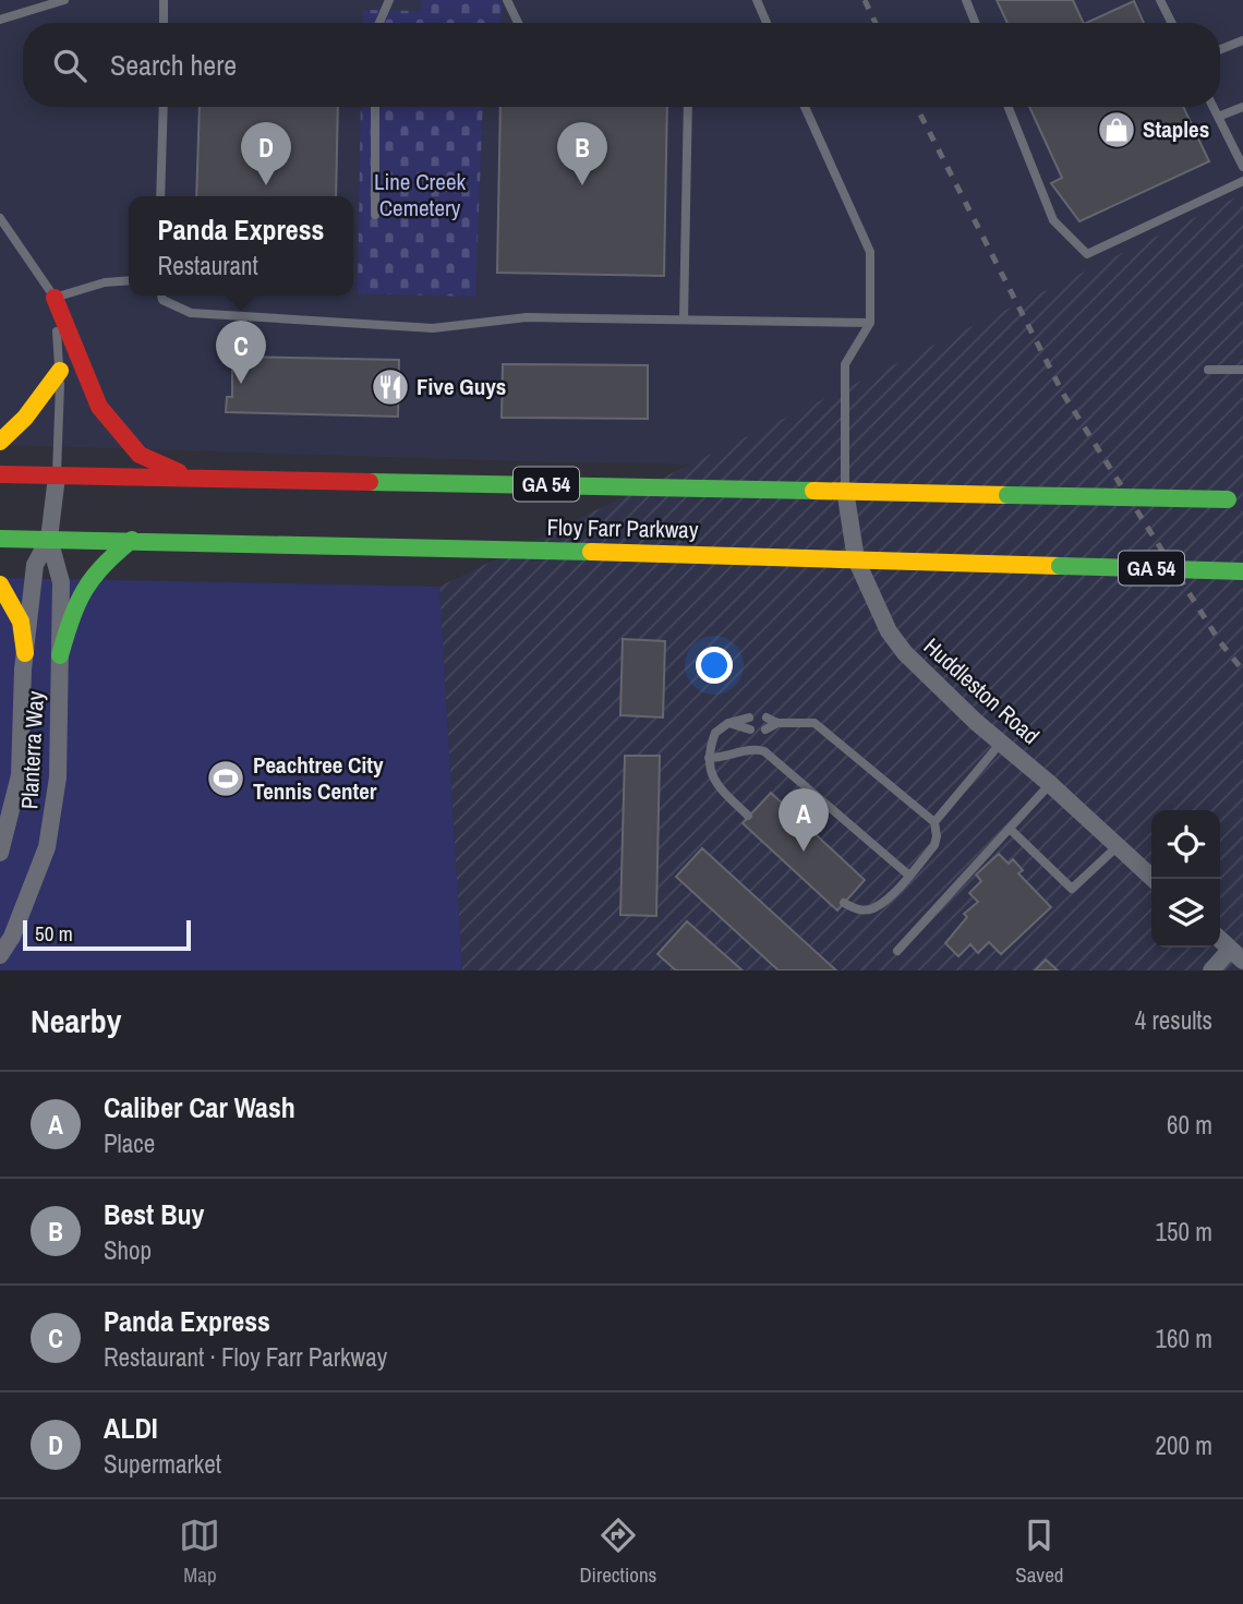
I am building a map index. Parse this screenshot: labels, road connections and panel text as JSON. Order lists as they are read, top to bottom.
{
  "streets": {
    "main road": ["GA 54", "Floy Farr Parkway"],
    "street": ["Huddleston Road", "Planterra Way"]
  },
  "crossings": [
    ["Floy Farr Parkway", "Huddleston Road"],
    ["Floy Farr Parkway", "Planterra Way"]
  ],
  "parks": ["Line Creek Cemetery"],
  "places": {
    "shop": ["Staples"],
    "restaurant": ["Five Guys"],
    "sports": ["Peachtree City Tennis Center"]
  },
  "scale_bar": "50 m",
  "page": {
    "search": "Search here",
    "pins": [
      "B",
      "D",
      "C",
      "A"
    ],
    "popup": ["Panda Express", "Restaurant"],
    "scale": "50 m",
    "heading": ["Nearby", "4 results"],
    "list": [
      {
        "mark": "A",
        "name": "Caliber Car Wash",
        "note": "Place",
        "value": "60 m"
      },
      {
        "mark": "B",
        "name": "Best Buy",
        "note": "Shop",
        "value": "150 m"
      },
      {
        "mark": "C",
        "name": "Panda Express",
        "note": "Restaurant · Floy Farr Parkway",
        "value": "160 m"
      },
      {
        "mark": "D",
        "name": "ALDI",
        "note": "Supermarket",
        "value": "200 m"
      }
    ],
    "nav": ["Map", "Directions", "Saved"]
  }
}
